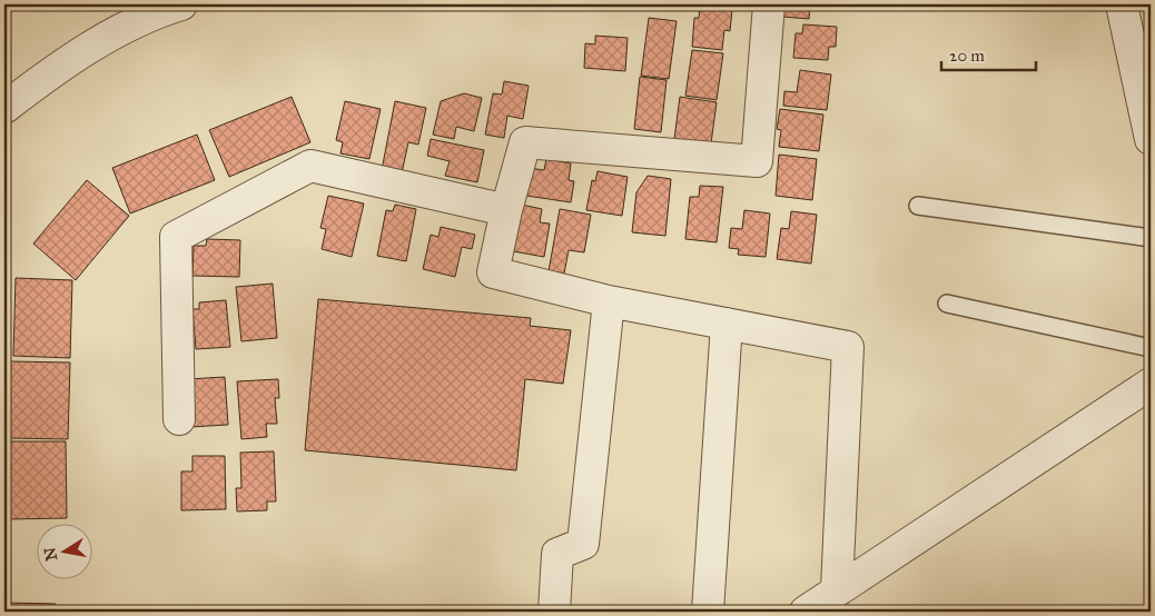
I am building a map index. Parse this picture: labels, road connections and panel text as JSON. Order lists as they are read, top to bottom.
{
  "scale_bar": "20 m",
  "north": "left"
}
